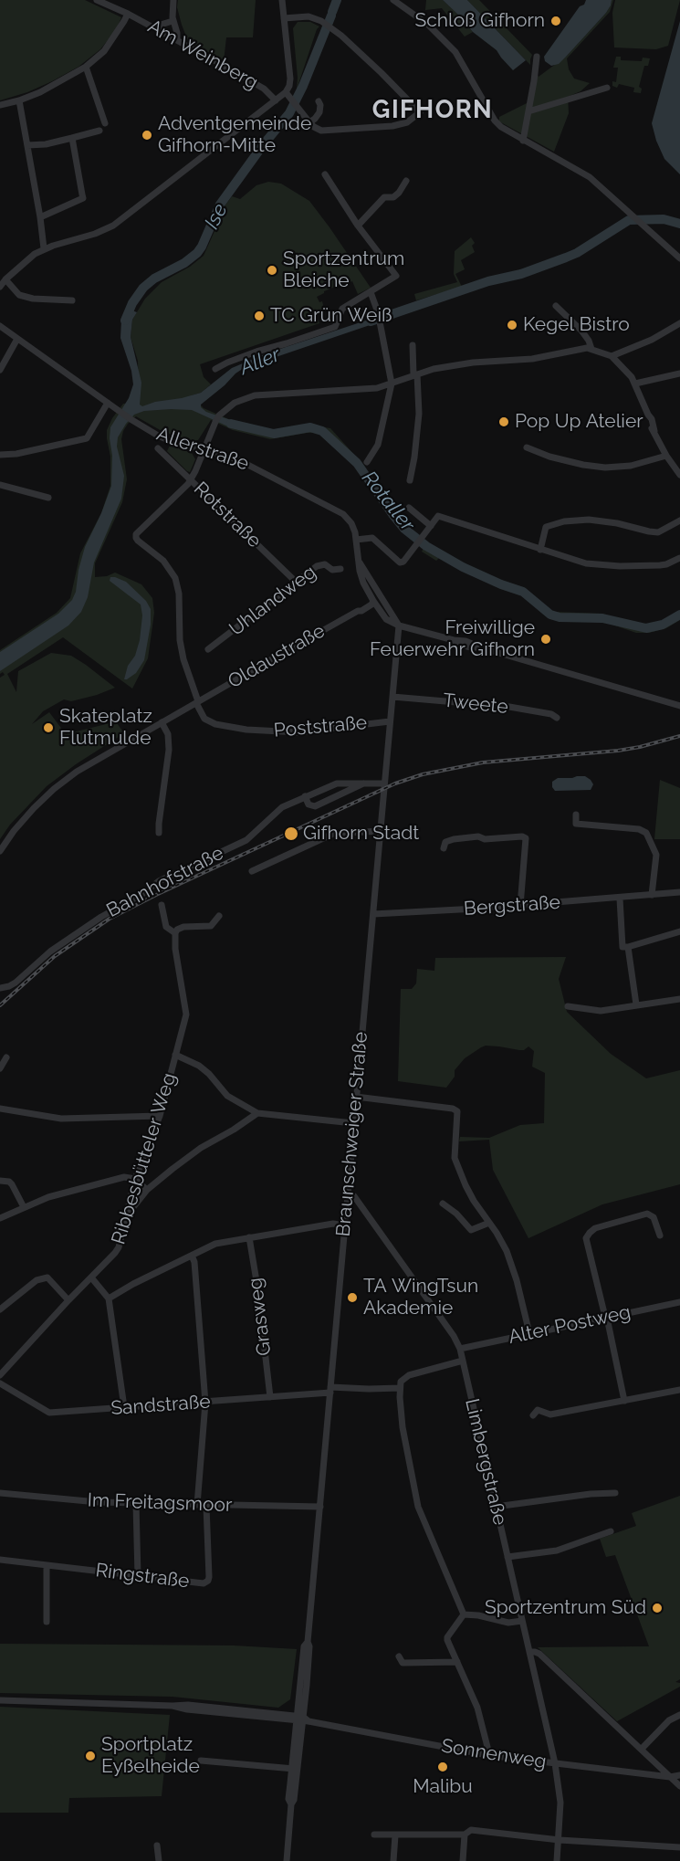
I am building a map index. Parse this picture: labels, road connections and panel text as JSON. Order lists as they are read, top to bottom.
{
  "streets": {
    "street": [
      "Am Weinberg",
      "Allerstraße",
      "Rotstraße",
      "Uhlandweg",
      "Oldaustraße",
      "Tweete",
      "Poststraße",
      "Bahnhofstraße",
      "Bergstraße",
      "Braunschweiger Straße",
      "Ribbesbütteler Weg",
      "Grasweg",
      "Alter Postweg",
      "Sandstraße",
      "Limbergstraße",
      "Im Freitagsmoor",
      "Ringstraße",
      "Sonnenweg"
    ]
  },
  "crossings": [
    ["Allerstraße", "Oldaustraße"],
    ["Allerstraße", "Braunschweiger Straße"],
    ["Rotstraße", "Uhlandweg"],
    ["Oldaustraße", "Poststraße"],
    ["Tweete", "Braunschweiger Straße"],
    ["Poststraße", "Braunschweiger Straße"],
    ["Bahnhofstraße", "Braunschweiger Straße"],
    ["Bergstraße", "Braunschweiger Straße"],
    ["Braunschweiger Straße", "Sandstraße"],
    ["Braunschweiger Straße", "Limbergstraße"],
    ["Braunschweiger Straße", "Im Freitagsmoor"],
    ["Braunschweiger Straße", "Sonnenweg"],
    ["Grasweg", "Sandstraße"],
    ["Alter Postweg", "Limbergstraße"],
    ["Limbergstraße", "Sonnenweg"],
    ["Im Freitagsmoor", "Ringstraße"]
  ],
  "districts": ["GIFHORN"],
  "water": ["Ise", "Aller", "Rotaller"],
  "places": [
    "Schloß Gifhorn",
    "Adventgemeinde Gifhorn-Mitte",
    "Sportzentrum Bleiche",
    "TC Grün Weiß",
    "Kegel Bistro",
    "Pop Up Atelier",
    "Freiwillige Feuerwehr Gifhorn",
    "Skateplatz Flutmulde",
    "Gifhorn Stadt",
    "TA WingTsun Akademie",
    "Sportzentrum Süd",
    "Sportplatz Eyßelheide",
    "Malibu"
  ]
}
